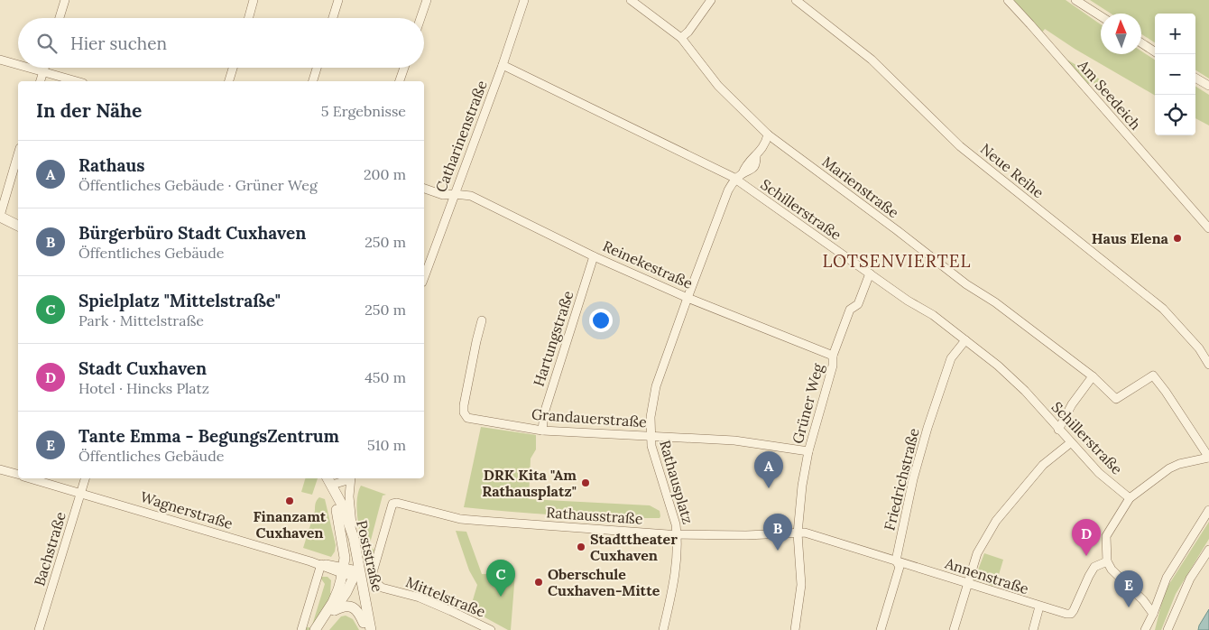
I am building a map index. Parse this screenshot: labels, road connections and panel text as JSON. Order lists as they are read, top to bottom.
{
  "streets": {
    "street": [
      "Am Seedeich",
      "Catharinenstraße",
      "Neue Reihe",
      "Marienstraße",
      "Schillerstraße",
      "Reinekestraße",
      "Hartungstraße",
      "Grüner Weg",
      "Grandauerstraße",
      "Friedrichstraße",
      "Rathausplatz",
      "Wagnerstraße",
      "Rathausstraße",
      "Bachstraße",
      "Poststraße",
      "Annenstraße",
      "Mittelstraße"
    ]
  },
  "crossings": [
    ["Catharinenstraße", "Schillerstraße"],
    ["Catharinenstraße", "Reinekestraße"],
    ["Schillerstraße", "Grüner Weg"],
    ["Schillerstraße", "Friedrichstraße"],
    ["Schillerstraße", "Rathausplatz"],
    ["Reinekestraße", "Hartungstraße"],
    ["Reinekestraße", "Grüner Weg"],
    ["Reinekestraße", "Rathausplatz"],
    ["Hartungstraße", "Grandauerstraße"],
    ["Grüner Weg", "Grandauerstraße"],
    ["Grüner Weg", "Rathausstraße"],
    ["Grüner Weg", "Annenstraße"],
    ["Grandauerstraße", "Rathausplatz"],
    ["Friedrichstraße", "Annenstraße"],
    ["Rathausplatz", "Rathausstraße"],
    ["Wagnerstraße", "Bachstraße"],
    ["Wagnerstraße", "Poststraße"],
    ["Rathausstraße", "Annenstraße"],
    ["Rathausstraße", "Mittelstraße"]
  ],
  "districts": ["LOTSENVIERTEL"],
  "places": [
    "Haus Elena",
    "DRK Kita \"Am Rathausplatz\"",
    "Finanzamt Cuxhaven",
    "Stadttheater Cuxhaven",
    "Oberschule Cuxhaven-Mitte"
  ],
  "north": "top",
  "page": {
    "map_buttons": ["+", "−"],
    "search": "Hier suchen",
    "heading": ["In der Nähe", "5 Ergebnisse"],
    "list": [
      {
        "mark": "A",
        "name": "Rathaus",
        "note": "Öffentliches Gebäude · Grüner Weg",
        "value": "200 m"
      },
      {
        "mark": "B",
        "name": "Bürgerbüro Stadt Cuxhaven",
        "note": "Öffentliches Gebäude",
        "value": "250 m"
      },
      {
        "mark": "C",
        "name": "Spielplatz \"Mittelstraße\"",
        "note": "Park · Mittelstraße",
        "value": "250 m"
      },
      {
        "mark": "D",
        "name": "Stadt Cuxhaven",
        "note": "Hotel · Hincks Platz",
        "value": "450 m"
      },
      {
        "mark": "E",
        "name": "Tante Emma - BegungsZentrum",
        "note": "Öffentliches Gebäude",
        "value": "510 m"
      }
    ],
    "pins": [
      "A",
      "B",
      "D",
      "C",
      "E"
    ]
  }
}
